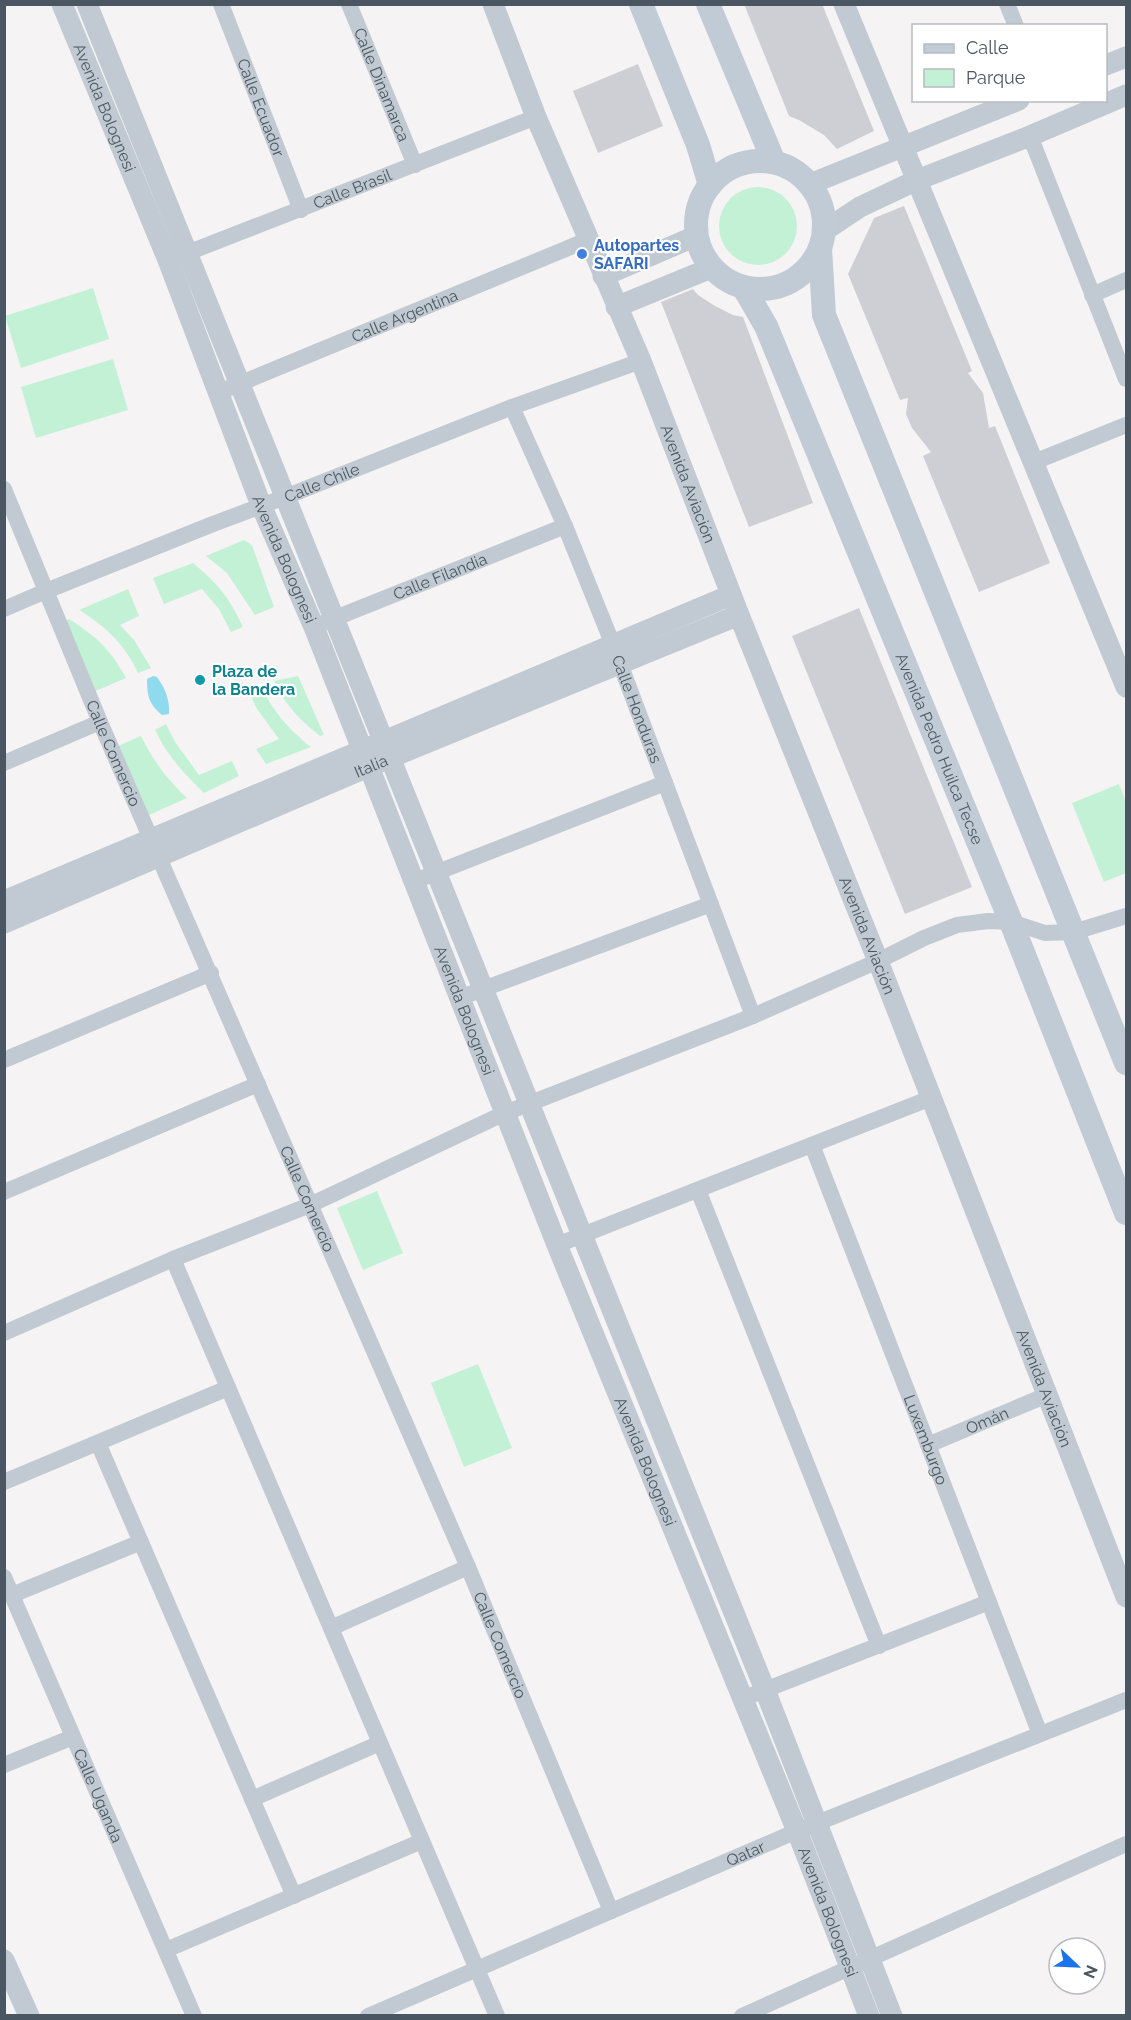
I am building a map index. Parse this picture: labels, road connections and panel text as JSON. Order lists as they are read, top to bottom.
{
  "streets": {
    "main road": ["Avenida Pedro Huilca Tecse"],
    "street": [
      "Calle Dinamarca",
      "Avenida Bolognesi",
      "Calle Ecuador",
      "Calle Brasil",
      "Calle Argentina",
      "Calle Chile",
      "Avenida Aviación",
      "Calle Filandia",
      "Calle Honduras",
      "Calle Comercio",
      "Italia",
      "Omán",
      "Luxemburgo",
      "Calle Uganda",
      "Qatar"
    ]
  },
  "crossings": [
    ["Calle Dinamarca", "Calle Brasil"],
    ["Avenida Bolognesi", "Calle Brasil"],
    ["Avenida Bolognesi", "Calle Argentina"],
    ["Avenida Bolognesi", "Calle Chile"],
    ["Avenida Bolognesi", "Calle Filandia"],
    ["Avenida Bolognesi", "Italia"],
    ["Avenida Bolognesi", "Qatar"],
    ["Calle Ecuador", "Calle Brasil"],
    ["Calle Brasil", "Avenida Aviación"],
    ["Calle Argentina", "Avenida Aviación"],
    ["Calle Chile", "Avenida Aviación"],
    ["Calle Chile", "Calle Honduras"],
    ["Calle Chile", "Calle Comercio"],
    ["Avenida Aviación", "Italia"],
    ["Avenida Aviación", "Omán"],
    ["Calle Filandia", "Calle Honduras"],
    ["Calle Honduras", "Italia"],
    ["Calle Comercio", "Italia"],
    ["Calle Comercio", "Qatar"],
    ["Omán", "Luxemburgo"],
    ["Luxemburgo", "Qatar"]
  ],
  "places": ["Autopartes SAFARI", "Plaza de la Bandera"],
  "legend": ["Calle", "Parque"],
  "north": "bottom right"
}
